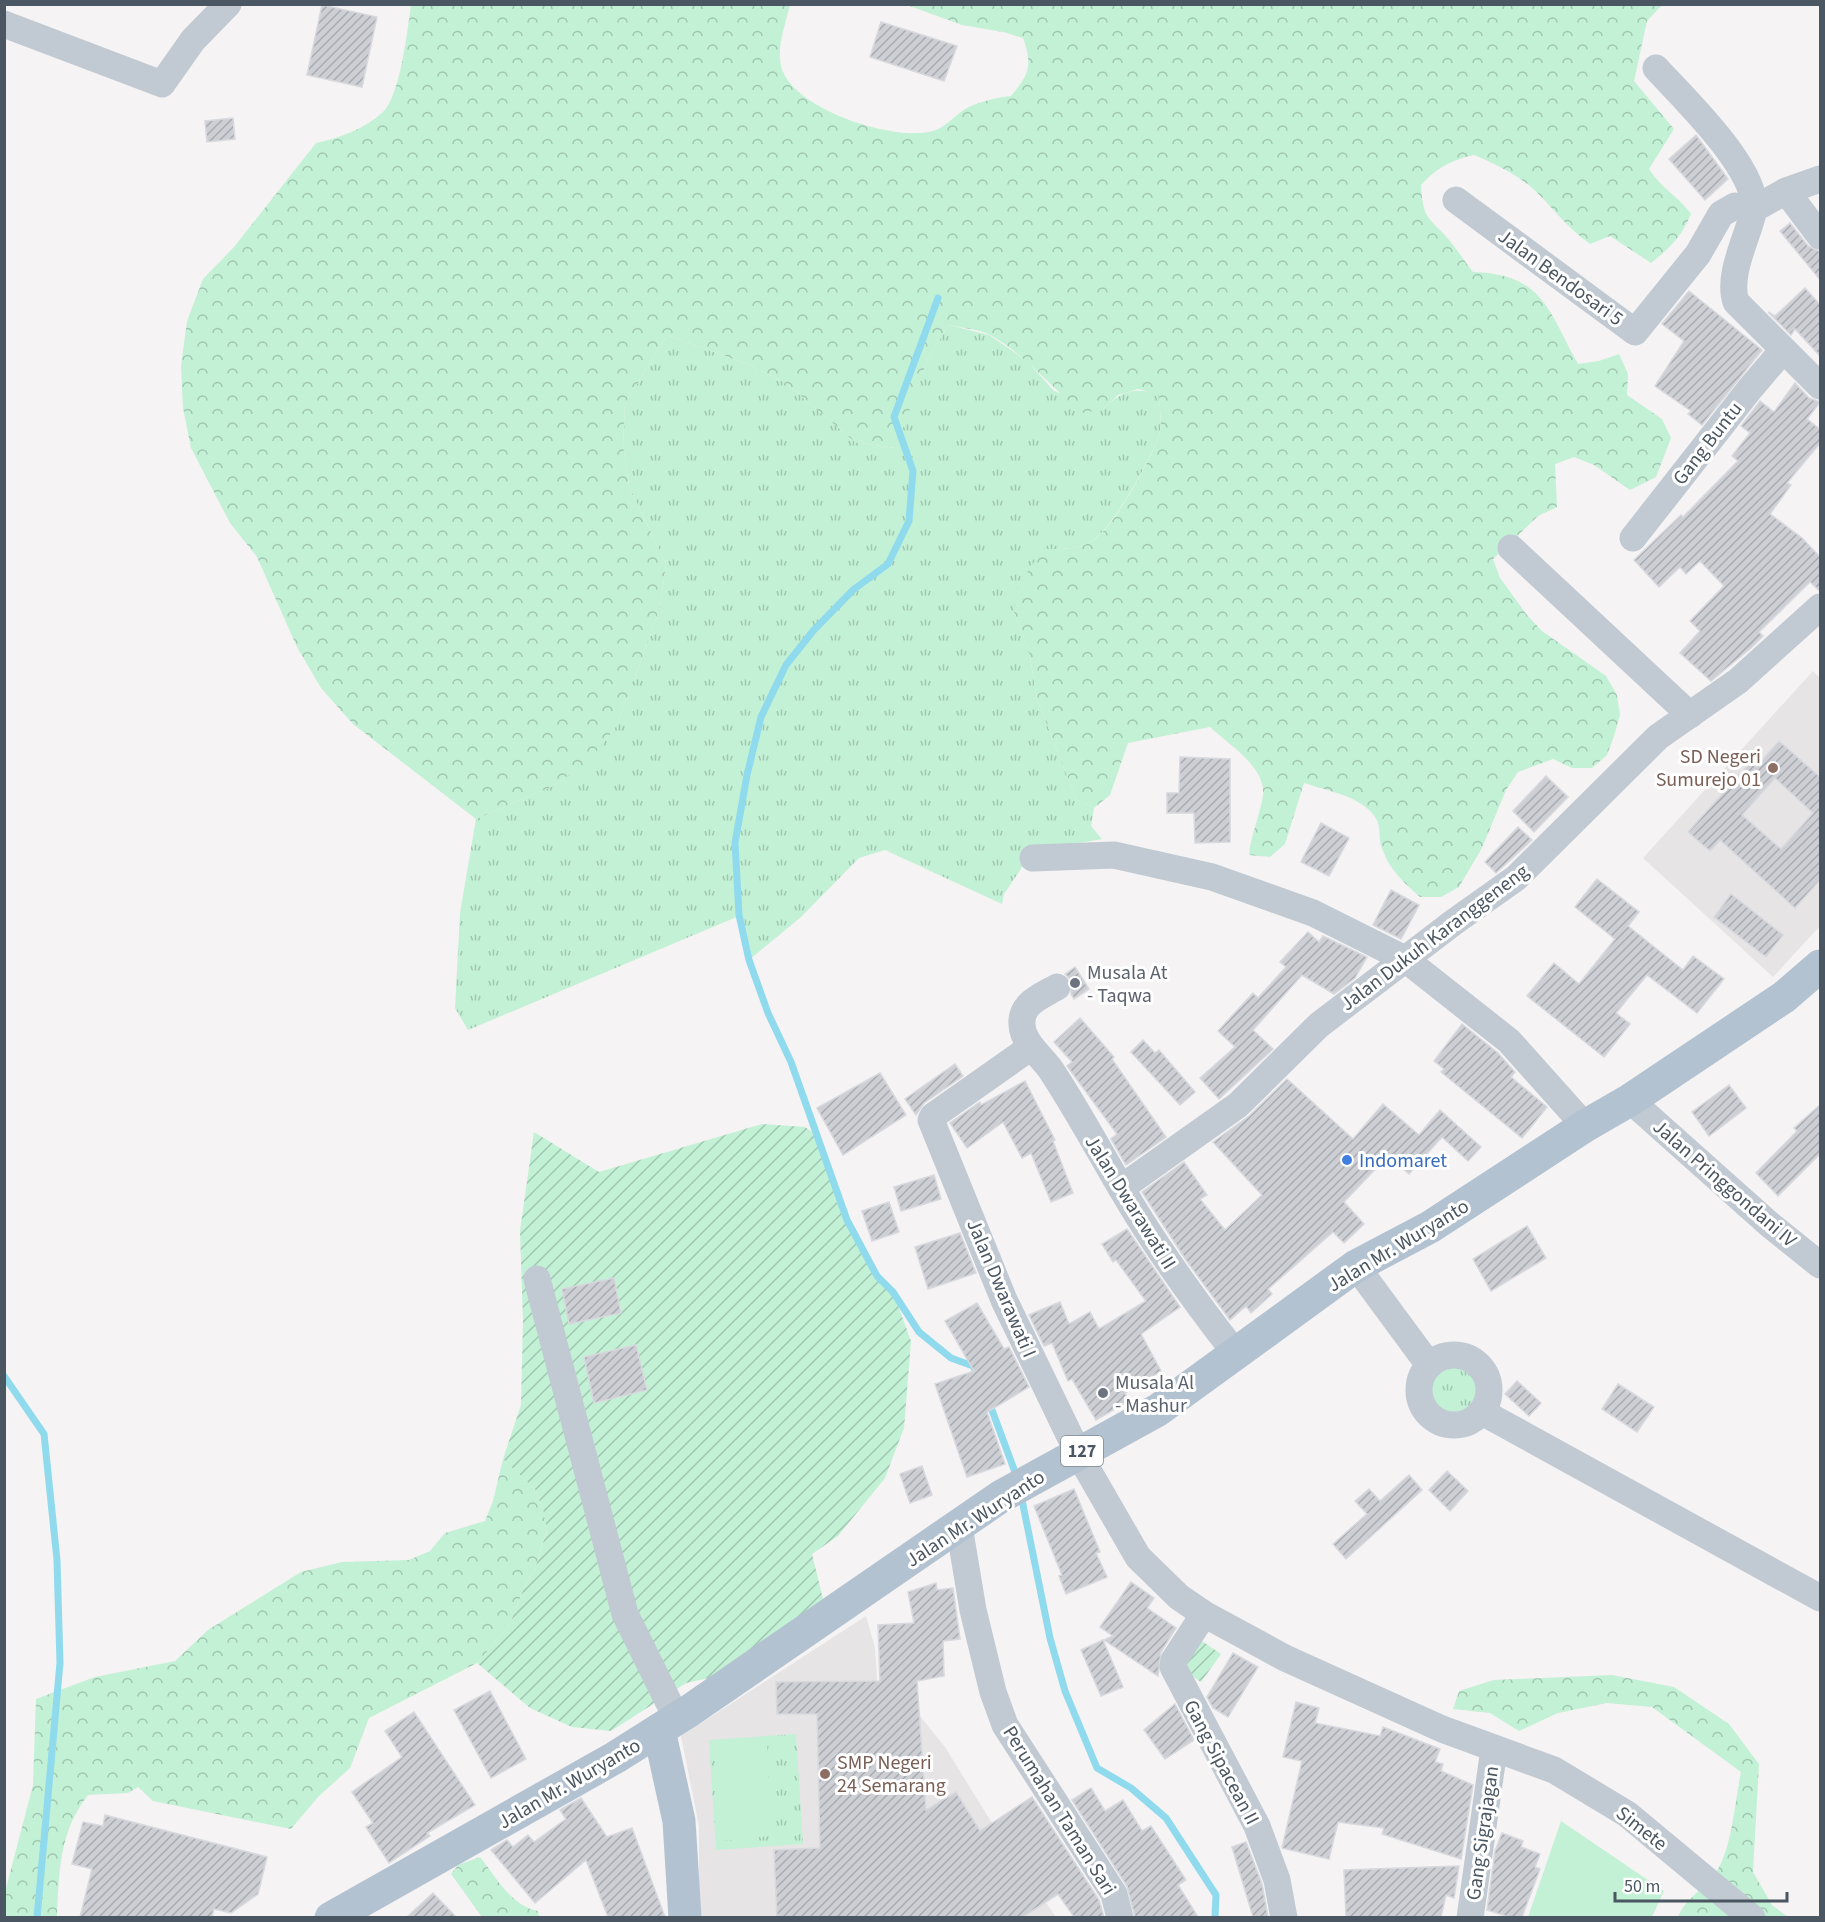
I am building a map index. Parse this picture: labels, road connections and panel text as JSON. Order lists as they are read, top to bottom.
{
  "streets": {
    "main road": ["Jalan Mr. Wuryanto", "127"],
    "street": [
      "Jalan Bendosari 5",
      "Gang Buntu",
      "Jalan Dukuh Karanggeneng",
      "Jalan Pringgondani IV",
      "Jalan Dwarawati II",
      "Jalan Dwarawati I",
      "Gang Sipacean II",
      "Perumahan Taman Sari",
      "Simete",
      "Gang Sigrajagan"
    ]
  },
  "crossings": [
    ["Jalan Dukuh Karanggeneng", "Jalan Dwarawati II"],
    ["Jalan Pringgondani IV", "Jalan Mr. Wuryanto"],
    ["Jalan Dwarawati II", "Jalan Mr. Wuryanto"],
    ["Jalan Dwarawati II", "Jalan Dwarawati I"],
    ["Jalan Mr. Wuryanto", "Jalan Dwarawati I"],
    ["Jalan Mr. Wuryanto", "Perumahan Taman Sari"],
    ["Jalan Dwarawati I", "Gang Sipacean II"],
    ["Jalan Dwarawati I", "Simete"],
    ["Gang Sipacean II", "Simete"],
    ["Simete", "Gang Sigrajagan"]
  ],
  "places": [
    "SD Negeri Sumurejo 01",
    "Musala At - Taqwa",
    "Indomaret",
    "Musala Al - Mashur",
    "SMP Negeri 24 Semarang"
  ],
  "scale_bar": "50 m"
}
